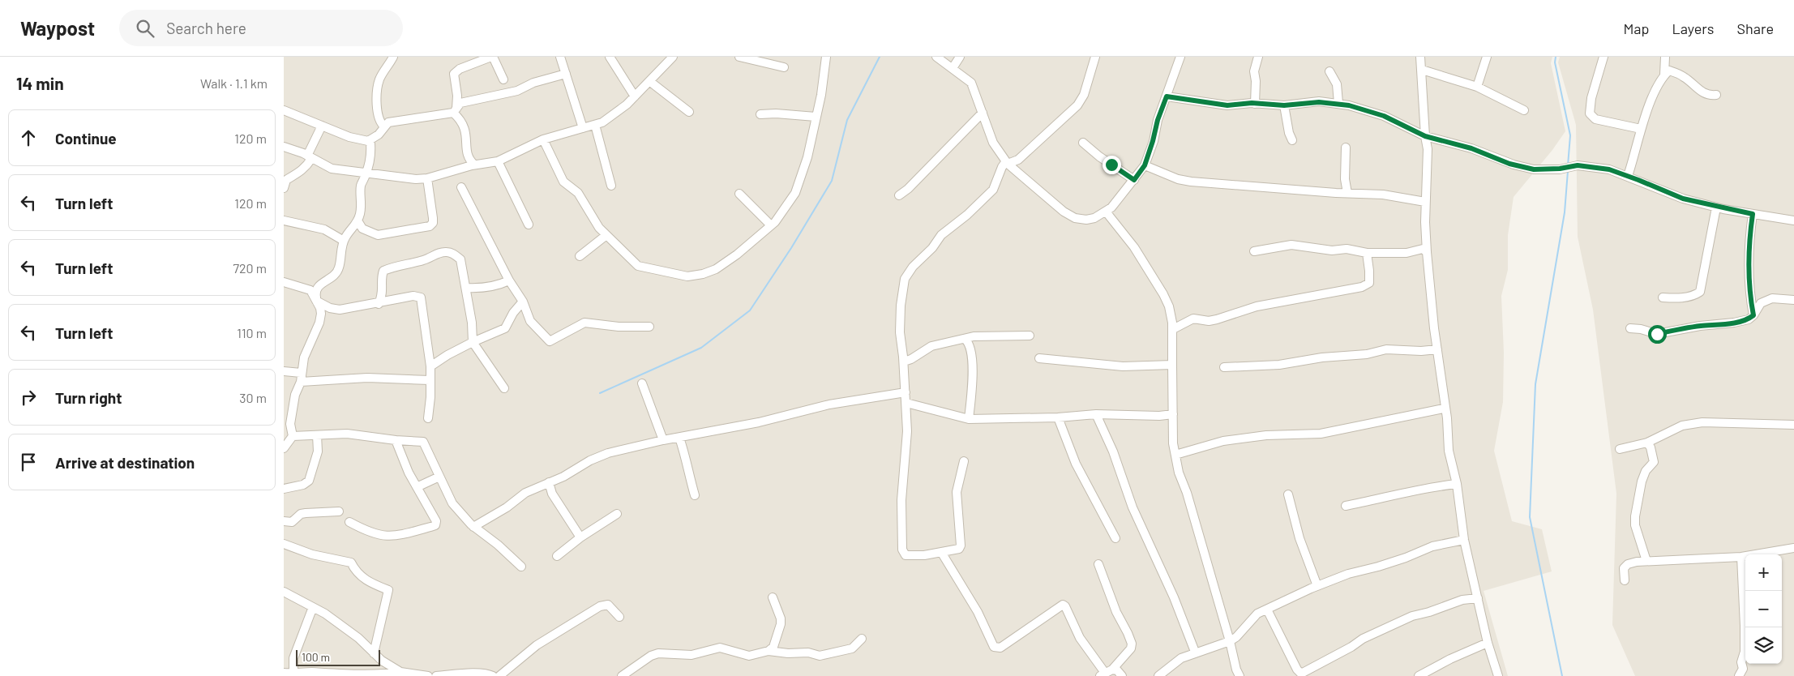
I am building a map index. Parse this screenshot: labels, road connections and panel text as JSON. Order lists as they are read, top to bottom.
{
  "scale_bar": "100 m",
  "page": {
    "header": "Waypost",
    "search": "Search here",
    "nav": ["Map", "Layers", "Share"],
    "heading": ["14 min", "Walk · 1.1 km"],
    "list": [
      ["Continue", "120 m"],
      ["Turn left", "120 m"],
      ["Turn left", "720 m"],
      ["Turn left", "110 m"],
      ["Turn right", "30 m"],
      "Arrive at destination"
    ],
    "map_buttons": ["+", "−"],
    "scale": "100 m"
  }
}
